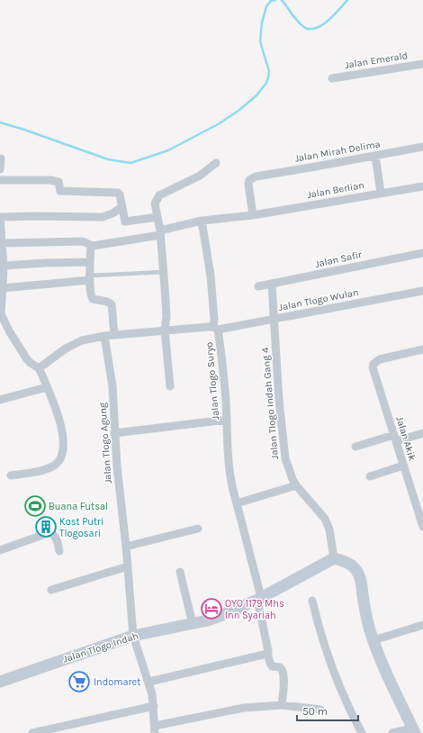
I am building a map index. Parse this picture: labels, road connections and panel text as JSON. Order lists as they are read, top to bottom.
{
  "streets": {
    "street": [
      "Jalan Emerald",
      "Jalan Mirah Delima",
      "Jalan Berlian",
      "Jalan Safir",
      "Jalan Tlogo Wulan",
      "Jalan Tlogo Suryo",
      "Jalan Tlogo Indah Gang 4",
      "Jalan Akik",
      "Jalan Tlogo Agung",
      "Jalan Tlogo Indah"
    ]
  },
  "crossings": [
    ["Jalan Mirah Delima", "Jalan Berlian"],
    ["Jalan Berlian", "Jalan Tlogo Suryo"],
    ["Jalan Safir", "Jalan Tlogo Indah Gang 4"],
    ["Jalan Tlogo Wulan", "Jalan Tlogo Suryo"],
    ["Jalan Tlogo Wulan", "Jalan Tlogo Indah Gang 4"],
    ["Jalan Tlogo Suryo", "Jalan Tlogo Indah"],
    ["Jalan Tlogo Indah Gang 4", "Jalan Tlogo Indah"],
    ["Jalan Tlogo Agung", "Jalan Tlogo Indah"]
  ],
  "places": {
    "sports": ["Buana Futsal"],
    "building": ["Kost Putri Tlogosari"],
    "hotel": ["OYO 1179 Mhs Inn Syariah"],
    "supermarket": ["Indomaret"]
  },
  "scale_bar": "50 m"
}
